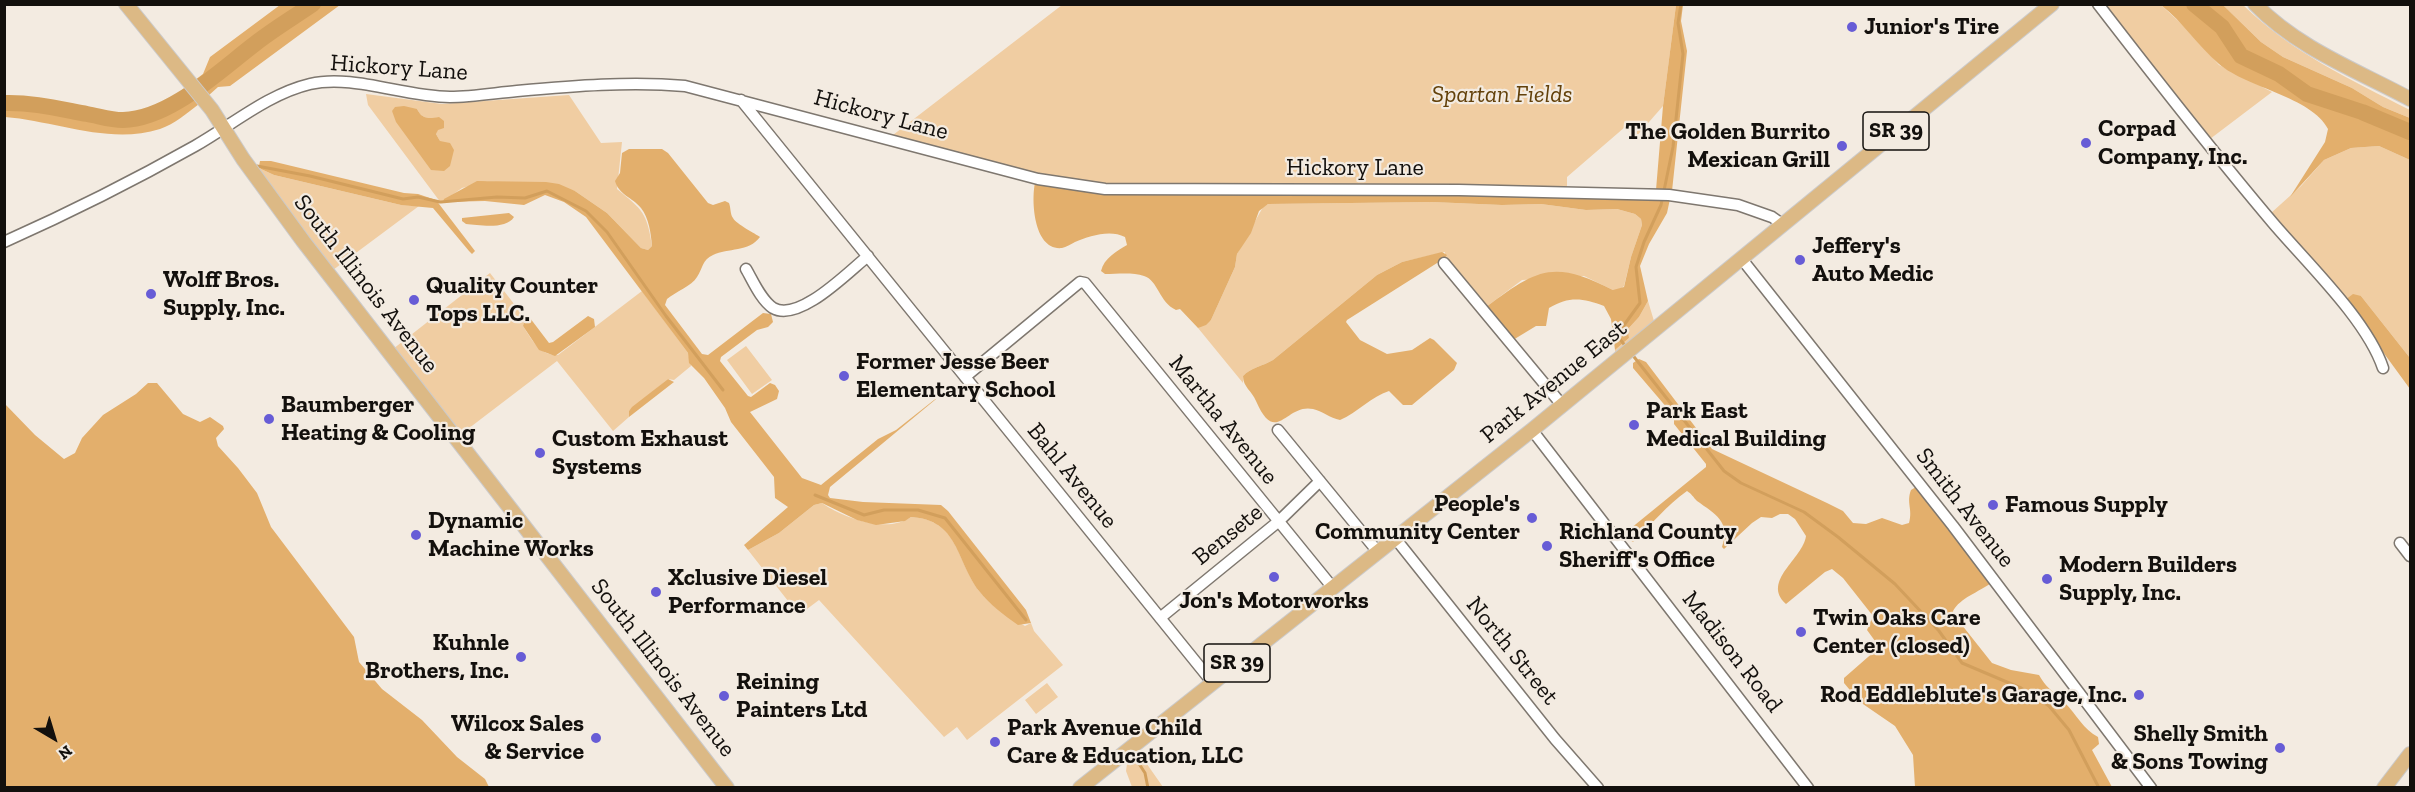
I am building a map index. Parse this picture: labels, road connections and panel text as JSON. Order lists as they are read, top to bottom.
{
  "streets": {
    "main road": ["SR 39", "South Illinois Avenue", "Park Avenue East"],
    "street": [
      "Hickory Lane",
      "Martha Avenue",
      "Bahl Avenue",
      "Smith Avenue",
      "Bensete",
      "North Street",
      "Madison Road"
    ]
  },
  "crossings": [
    ["Hickory Lane", "South Illinois Avenue"],
    ["Hickory Lane", "Park Avenue East"],
    ["Hickory Lane", "Bahl Avenue"],
    ["Park Avenue East", "Martha Avenue"],
    ["Park Avenue East", "Bahl Avenue"],
    ["Park Avenue East", "Smith Avenue"],
    ["Park Avenue East", "North Street"],
    ["Park Avenue East", "Madison Road"],
    ["Martha Avenue", "Bahl Avenue"],
    ["Martha Avenue", "Bensete"],
    ["Bahl Avenue", "Bensete"]
  ],
  "parks": ["Spartan Fields"],
  "places": [
    "Junior's Tire",
    "Corpad Company, Inc.",
    "The Golden Burrito Mexican Grill",
    "Jeffery's Auto Medic",
    "Wolff Bros. Supply, Inc.",
    "Quality Counter Tops LLC.",
    "Former Jesse Beer Elementary School",
    "Baumberger Heating & Cooling",
    "Park East Medical Building",
    "Custom Exhaust Systems",
    "Famous Supply",
    "People's Community Center",
    "Dynamic Machine Works",
    "Richland County Sheriff's Office",
    "Jon's Motorworks",
    "Modern Builders Supply, Inc.",
    "Xclusive Diesel Performance",
    "Twin Oaks Care Center (closed)",
    "Kuhnle Brothers, Inc.",
    "Rod Eddleblute's Garage, Inc.",
    "Reining Painters Ltd",
    "Wilcox Sales & Service",
    "Park Avenue Child Care & Education, LLC",
    "Shelly Smith & Sons Towing"
  ],
  "north": "bottom right"
}
